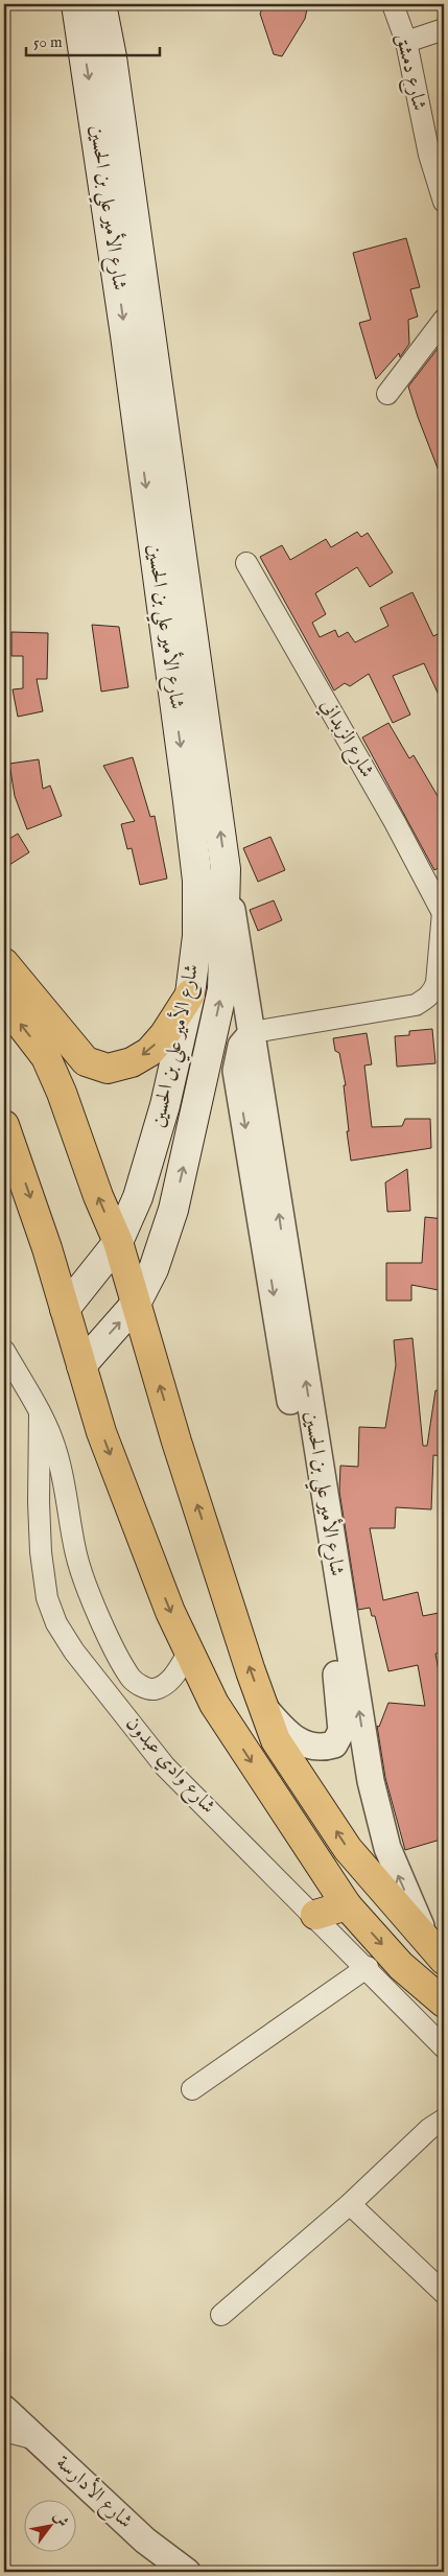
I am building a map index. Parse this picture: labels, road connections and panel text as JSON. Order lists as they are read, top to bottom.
{
  "streets": {
    "main road": ["شارع الأمير علي بن الحسين"],
    "street": [
      "شارع دمشق",
      "شارع الزبداني",
      "شارع وادي عبدون",
      "شارع الأدارسة"
    ]
  },
  "scale_bar": "50 m",
  "north": "top right"
}
